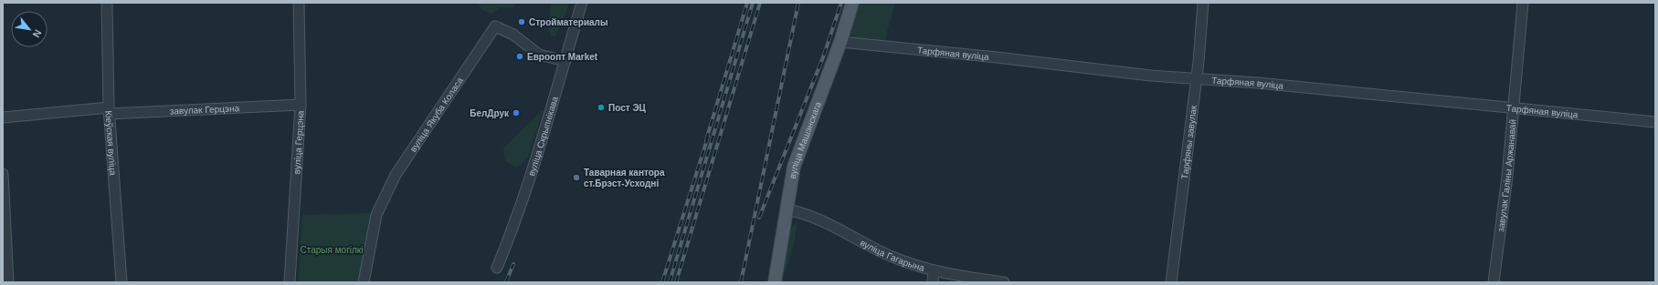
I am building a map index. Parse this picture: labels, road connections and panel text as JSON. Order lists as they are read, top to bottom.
{
  "streets": {
    "main road": ["вуліца Машэнскага"],
    "street": [
      "Тарфяная вуліца",
      "завулак Герцэна",
      "вуліца Якуба Коласа",
      "вуліца Скрыпнікава",
      "Кіеўская вуліца",
      "вуліца Герцэна",
      "Тарфяны завулак",
      "завулак Галіны Аржанавай",
      "вуліца Гагарына"
    ]
  },
  "crossings": [
    ["Тарфяная вуліца", "вуліца Машэнскага"],
    ["Тарфяная вуліца", "Тарфяны завулак"],
    ["Тарфяная вуліца", "завулак Галіны Аржанавай"],
    ["завулак Герцэна", "Кіеўская вуліца"],
    ["завулак Герцэна", "вуліца Герцэна"],
    ["вуліца Якуба Коласа", "вуліца Скрыпнікава"],
    ["вуліца Машэнскага", "вуліца Гагарына"]
  ],
  "parks": ["Старыя могілкі"],
  "places": [
    "Стройматериалы",
    "Евроопт Market",
    "Пост ЭЦ",
    "БелДрук",
    "Таварная кантора ст.Брэст-Усходні"
  ],
  "north": "bottom right"
}
